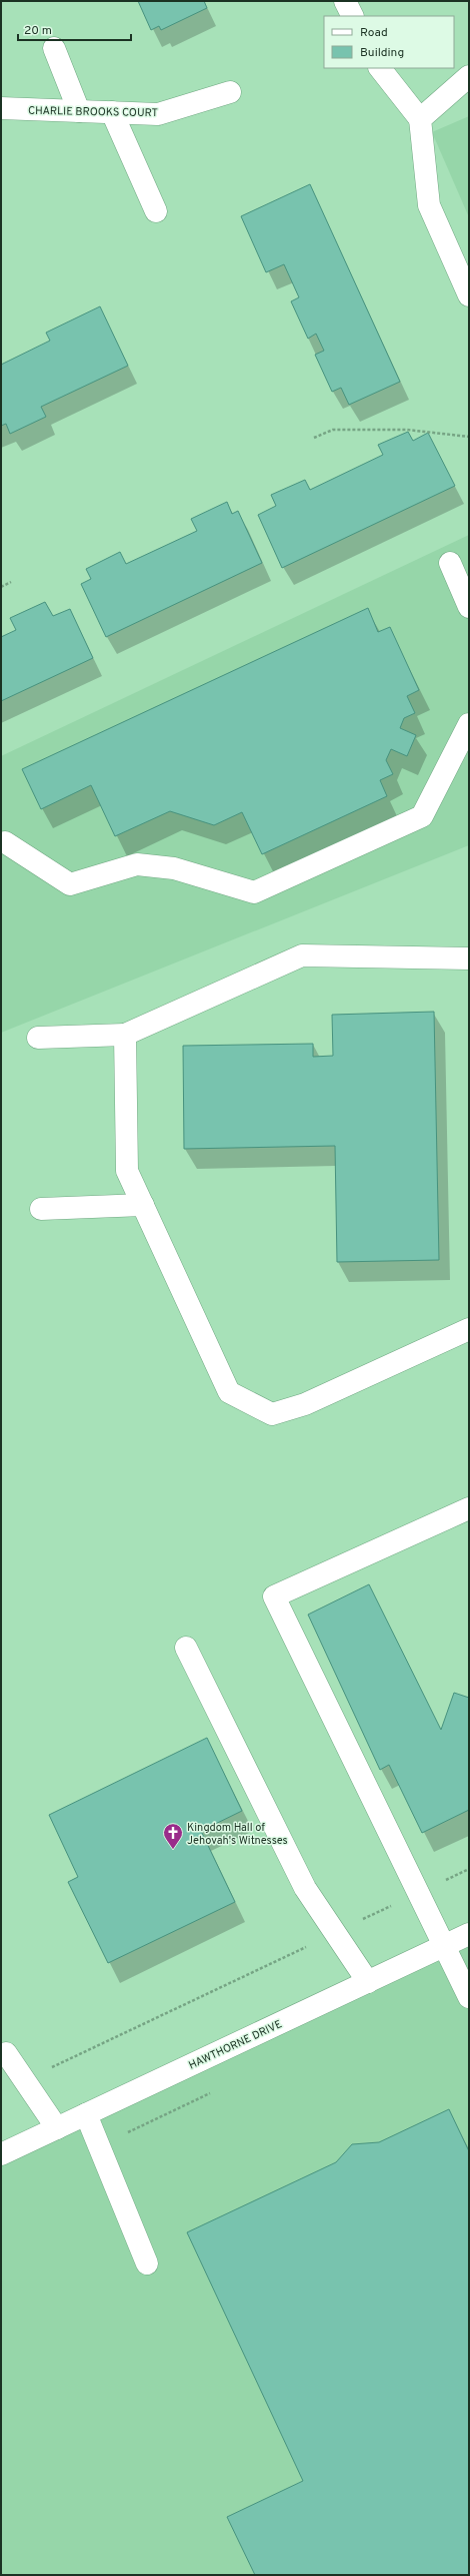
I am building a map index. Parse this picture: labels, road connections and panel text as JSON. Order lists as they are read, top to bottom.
{
  "streets": {
    "street": ["CHARLIE BROOKS COURT", "HAWTHORNE DRIVE"]
  },
  "places": {
    "church": ["Kingdom Hall of Jehovah's Witnesses"]
  },
  "legend": ["Road", "Building"],
  "scale_bar": "20 m"
}
